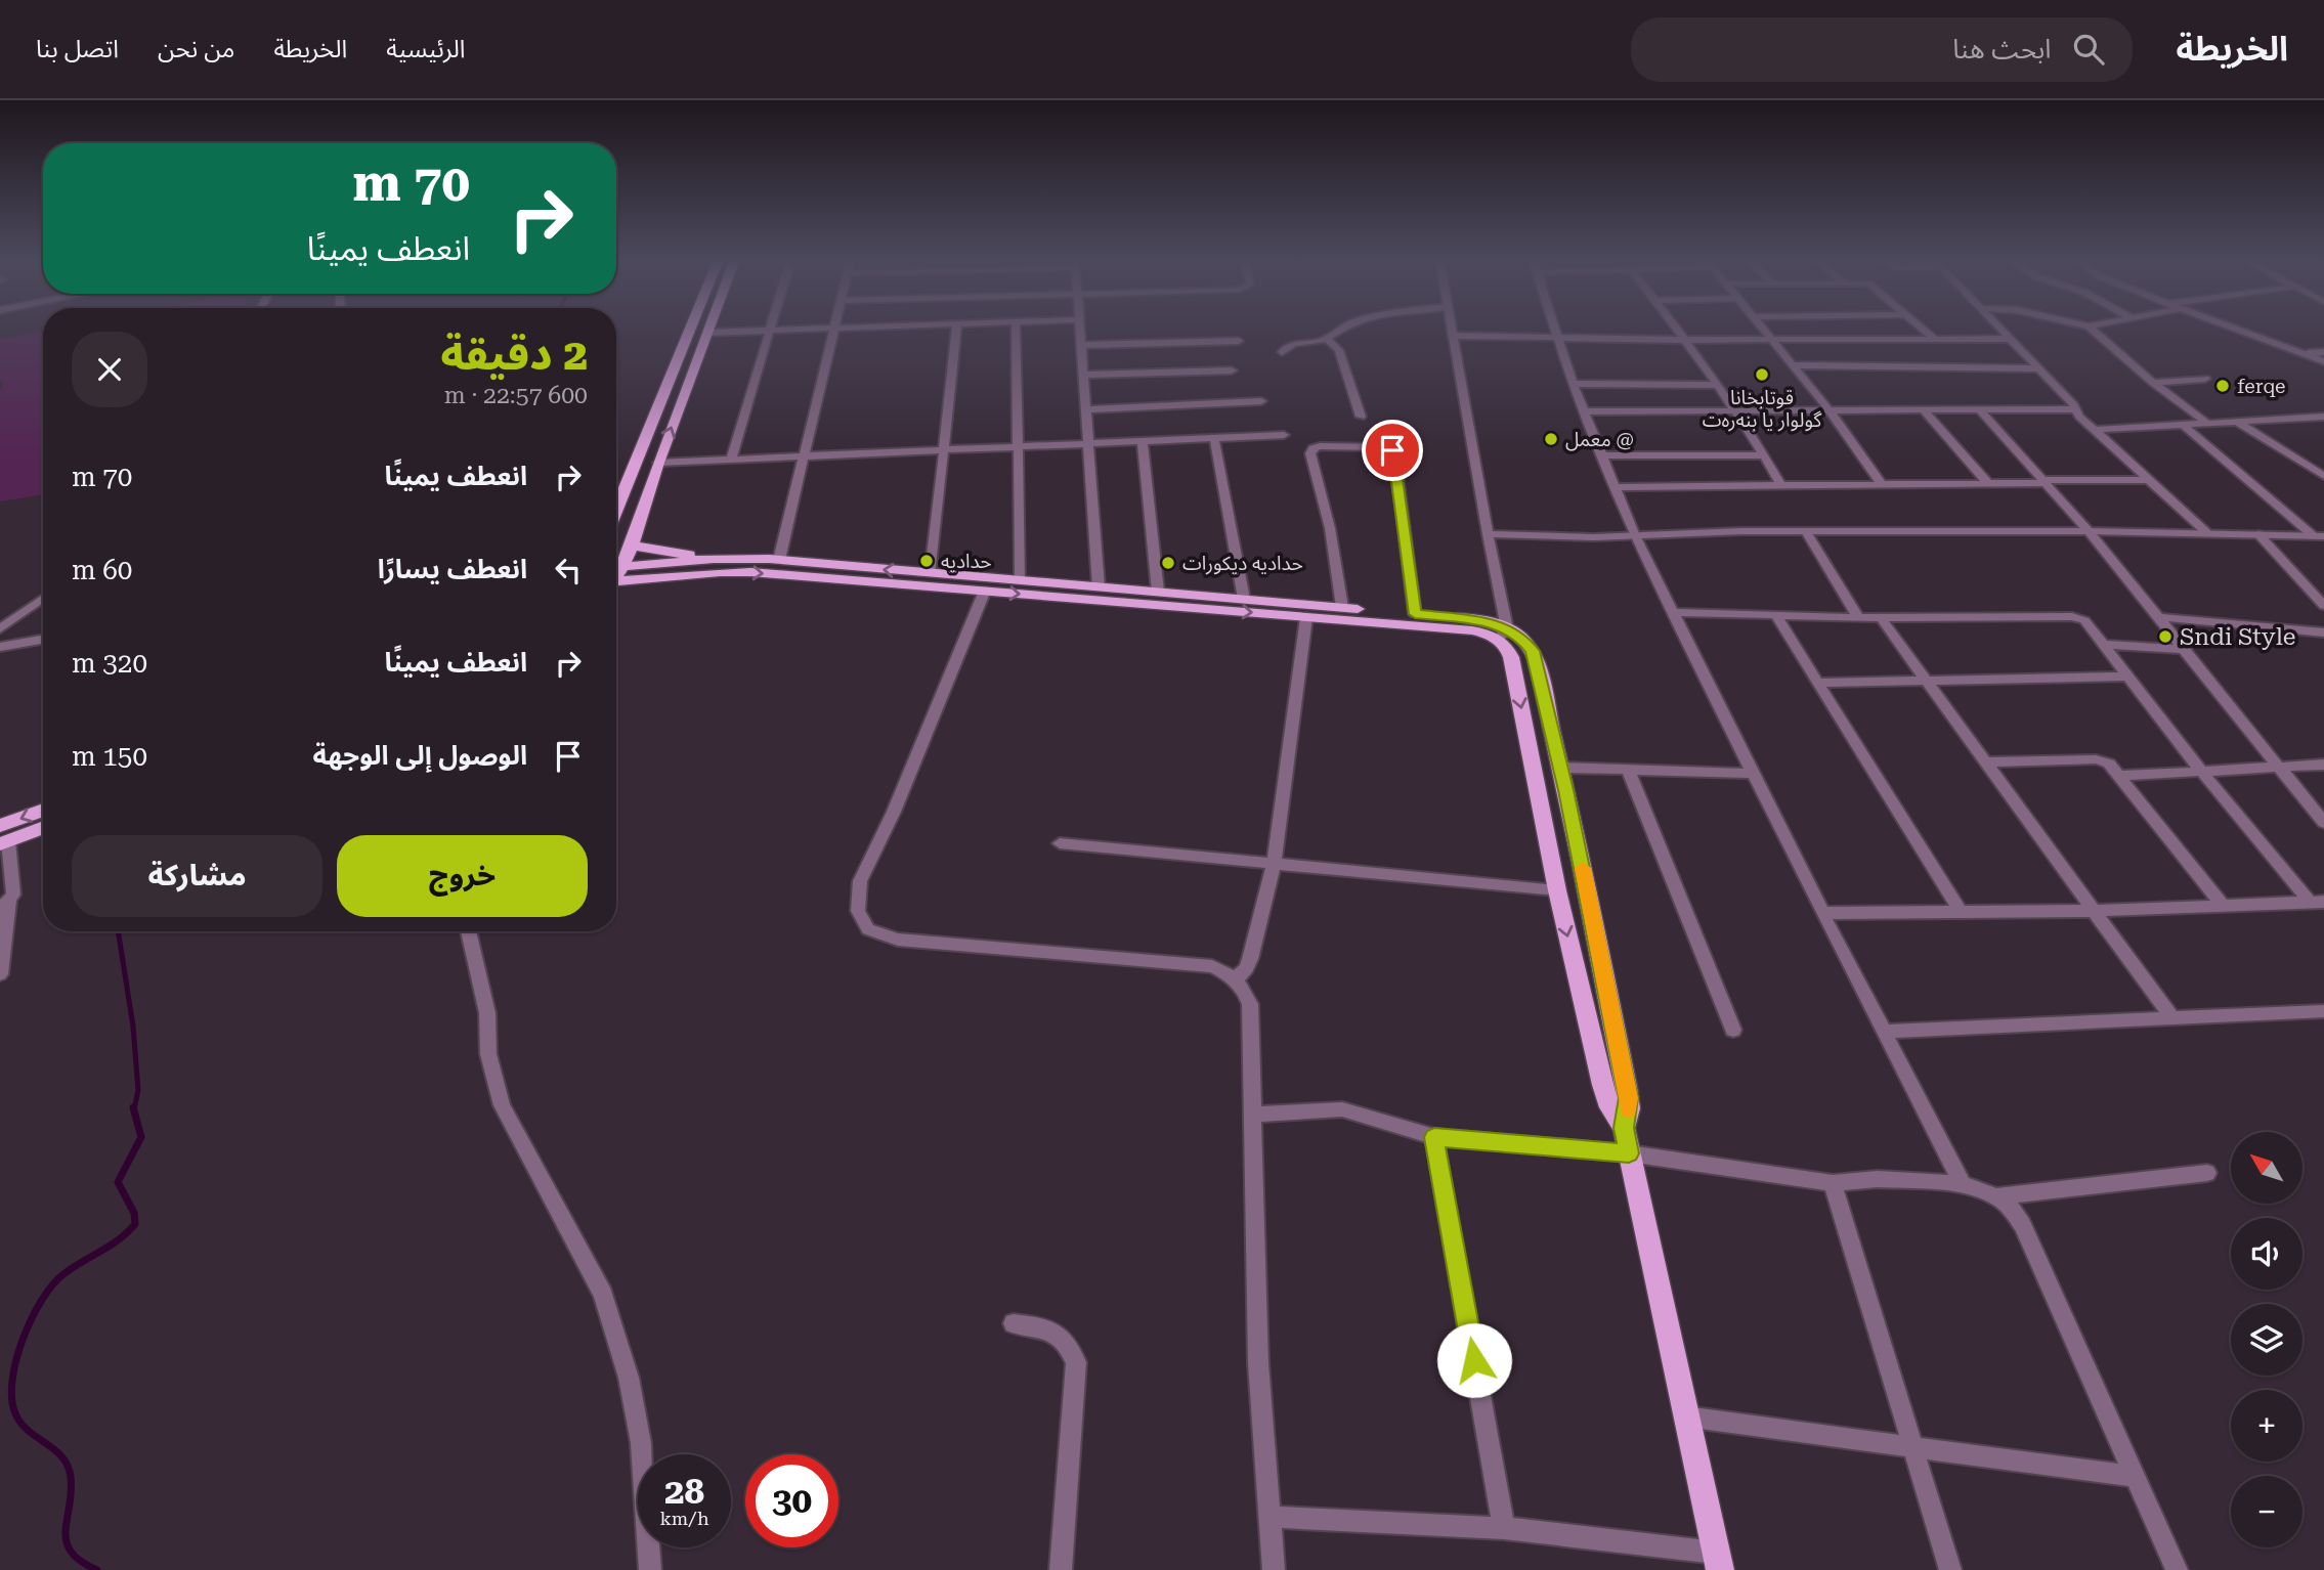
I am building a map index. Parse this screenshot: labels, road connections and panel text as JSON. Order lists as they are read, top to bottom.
{
  "places": [
    "قوتابخانا گولوار یا بنەرەت",
    "ferqe",
    "معمل @",
    "حداديه",
    "حداديه ديكورات",
    "Sndi Style"
  ],
  "north": "top left",
  "page": {
    "header": "الخريطة",
    "search": "ابحث هنا",
    "nav": [
      "الرئيسية",
      "الخريطة",
      "من نحن",
      "اتصل بنا"
    ],
    "turn": ["70 m", "انعطف يمينًا"],
    "heading": ["2 دقيقة", "600 m · 22:57"],
    "list": [
      {
        "name": "انعطف يمينًا",
        "value": "70 m"
      },
      {
        "name": "انعطف يسارًا",
        "value": "60 m"
      },
      {
        "name": "انعطف يمينًا",
        "value": "320 m"
      },
      {
        "name": "الوصول إلى الوجهة",
        "value": "150 m"
      }
    ],
    "buttons": ["خروج", "مشاركة"],
    "map_buttons": ["+", "−"],
    "speed": "28 km/h",
    "limit": "30"
  }
}
